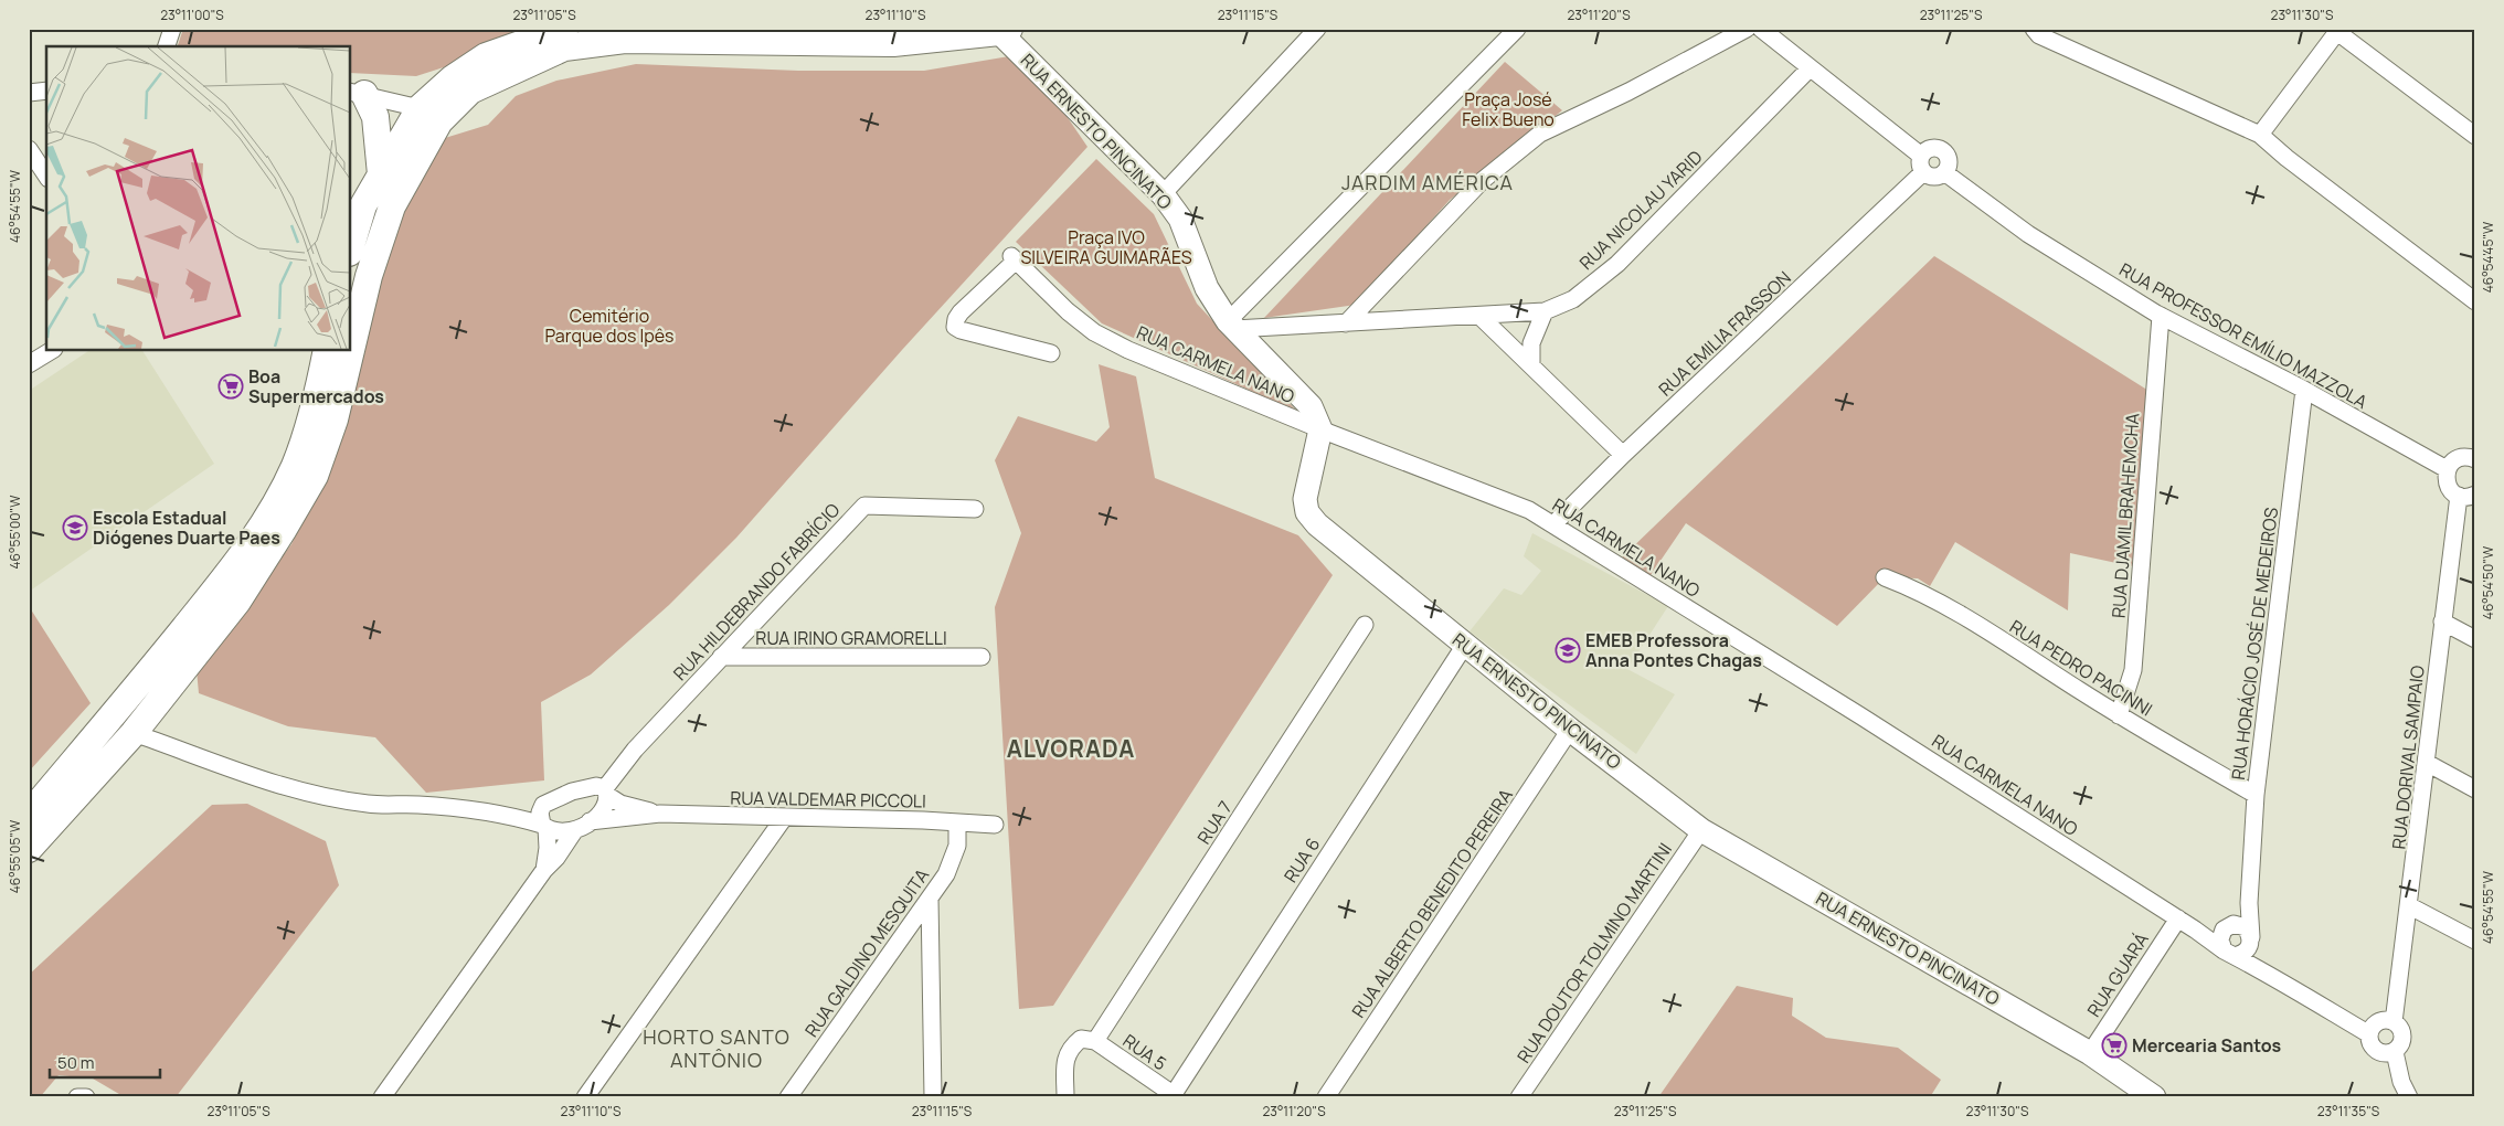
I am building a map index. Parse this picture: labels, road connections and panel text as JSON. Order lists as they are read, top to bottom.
{
  "streets": {
    "street": [
      "RUA ERNESTO PINCINATO",
      "RUA NICOLAU YARID",
      "RUA EMILIA FRASSON",
      "RUA PROFESSOR EMÍLIO MAZZOLA",
      "RUA CARMELA NANO",
      "RUA DJAMIL BRAHEMCHA",
      "RUA HILDEBRANDO FABRÍCIO",
      "RUA IRINO GRAMORELLI",
      "RUA HORÁCIO JOSÉ DE MEDEIROS",
      "RUA PEDRO PACINNI",
      "RUA DORIVAL SAMPAIO",
      "RUA VALDEMAR PICCOLI",
      "RUA 7",
      "RUA 6",
      "RUA ALBERTO BENEDITO PEREIRA",
      "RUA GALDINO MESQUITA",
      "RUA DOUTOR TOLMINO MARTINI",
      "RUA GUARÁ",
      "RUA 5"
    ]
  },
  "crossings": [
    ["RUA ERNESTO PINCINATO", "RUA NICOLAU YARID"],
    ["RUA ERNESTO PINCINATO", "RUA CARMELA NANO"],
    ["RUA ERNESTO PINCINATO", "RUA 6"],
    ["RUA ERNESTO PINCINATO", "RUA ALBERTO BENEDITO PEREIRA"],
    ["RUA ERNESTO PINCINATO", "RUA DOUTOR TOLMINO MARTINI"],
    ["RUA ERNESTO PINCINATO", "RUA GUARÁ"],
    ["RUA EMILIA FRASSON", "RUA PROFESSOR EMÍLIO MAZZOLA"],
    ["RUA EMILIA FRASSON", "RUA CARMELA NANO"],
    ["RUA PROFESSOR EMÍLIO MAZZOLA", "RUA DJAMIL BRAHEMCHA"],
    ["RUA PROFESSOR EMÍLIO MAZZOLA", "RUA HORÁCIO JOSÉ DE MEDEIROS"],
    ["RUA CARMELA NANO", "RUA HORÁCIO JOSÉ DE MEDEIROS"],
    ["RUA CARMELA NANO", "RUA DORIVAL SAMPAIO"],
    ["RUA CARMELA NANO", "RUA GUARÁ"],
    ["RUA DJAMIL BRAHEMCHA", "RUA PEDRO PACINNI"],
    ["RUA HILDEBRANDO FABRÍCIO", "RUA IRINO GRAMORELLI"],
    ["RUA HILDEBRANDO FABRÍCIO", "RUA VALDEMAR PICCOLI"],
    ["RUA HORÁCIO JOSÉ DE MEDEIROS", "RUA PEDRO PACINNI"],
    ["RUA VALDEMAR PICCOLI", "RUA GALDINO MESQUITA"],
    ["RUA 7", "RUA 5"],
    ["RUA 6", "RUA 5"]
  ],
  "districts": ["JARDIM AMÉRICA", "ALVORADA", "HORTO SANTO ANTÔNIO"],
  "parks": ["Praça José Felix Bueno", "Praça IVO SILVEIRA GUIMARÃES", "Cemitério Parque dos Ipês"],
  "places": {
    "supermarket": ["Boa Supermercados", "Mercearia Santos"],
    "school or university": ["Escola Estadual Diógenes Duarte Paes", "EMEB Professora Anna Pontes Chagas"]
  },
  "scale_bar": "50 m",
  "coordinates": [
    "23°11'00\"S",
    "23°11'05\"S",
    "23°11'10\"S",
    "23°11'15\"S",
    "23°11'20\"S",
    "23°11'25\"S",
    "23°11'30\"S",
    "46°54'55\"W",
    "46°54'45\"W",
    "46°55'00\"W",
    "46°54'50\"W",
    "46°55'05\"W",
    "23°11'35\"S"
  ]
}
